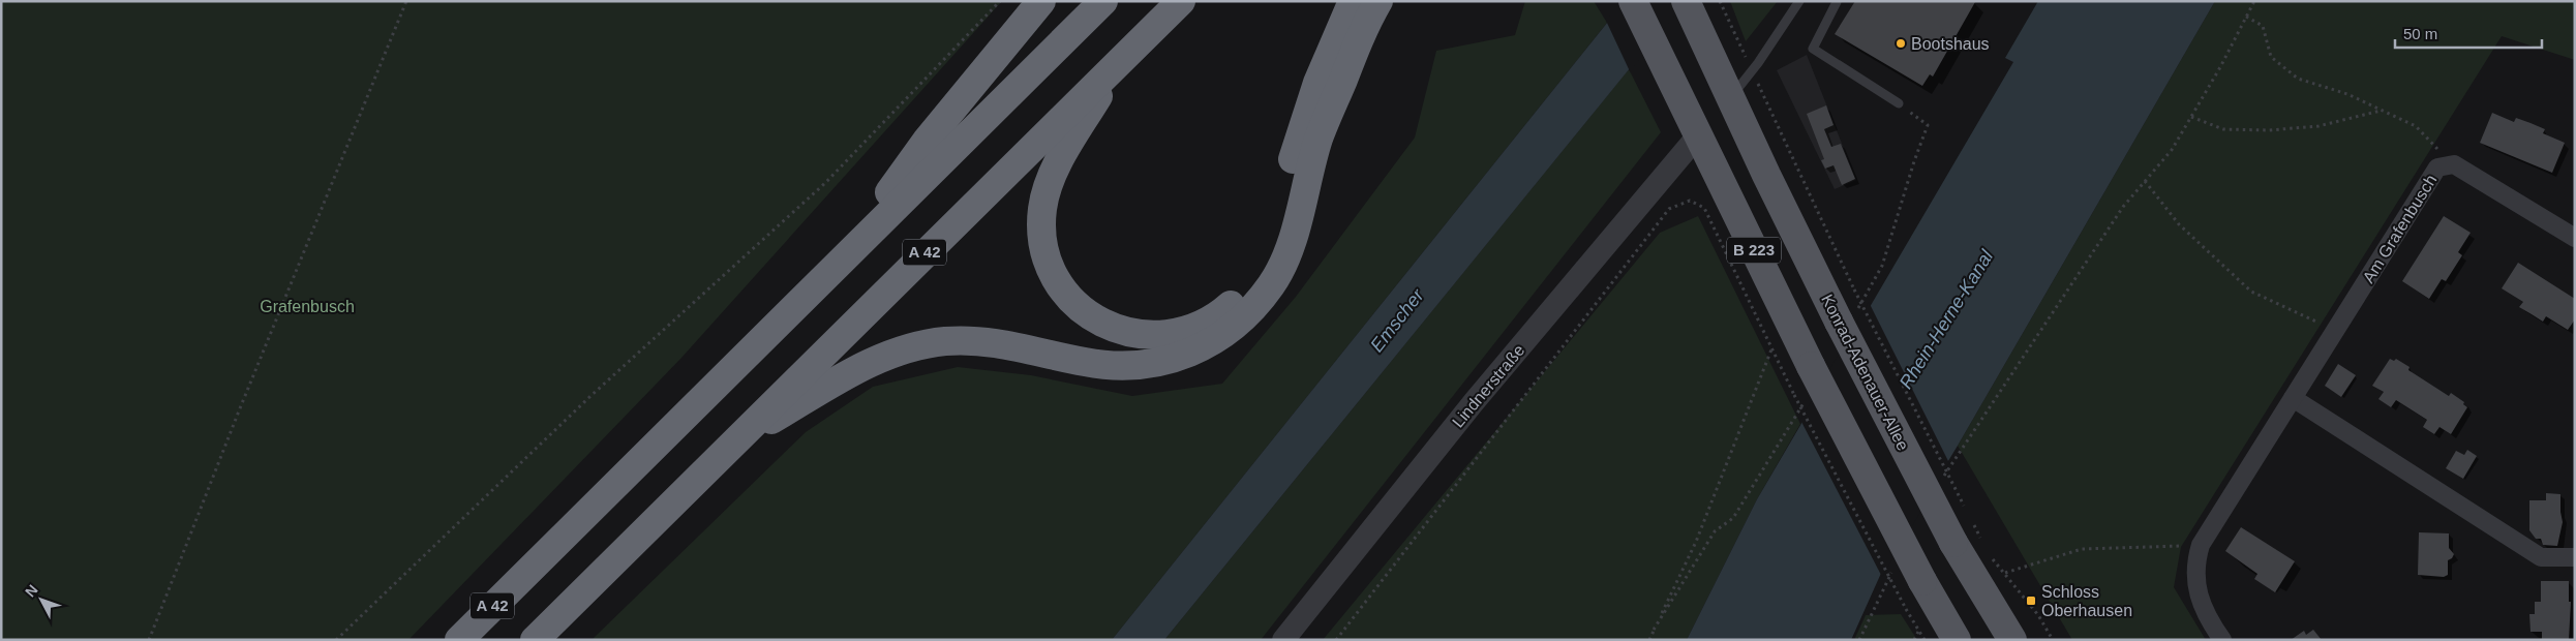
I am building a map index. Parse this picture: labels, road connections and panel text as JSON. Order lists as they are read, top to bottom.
{
  "streets": {
    "highway": ["A 42"],
    "main road": ["B 223", "Konrad-Adenauer-Allee"],
    "street": ["Am Grafenbusch", "Lindnerstraße"]
  },
  "crossings": [
    ["B 223", "Lindnerstraße"]
  ],
  "water": ["Rhein-Herne-Kanal", "Emscher"],
  "parks": ["Grafenbusch"],
  "places": {
    "other": ["Bootshaus"],
    "transit": ["Schloss Oberhausen"]
  },
  "scale_bar": "50 m",
  "north": "top left"
}
